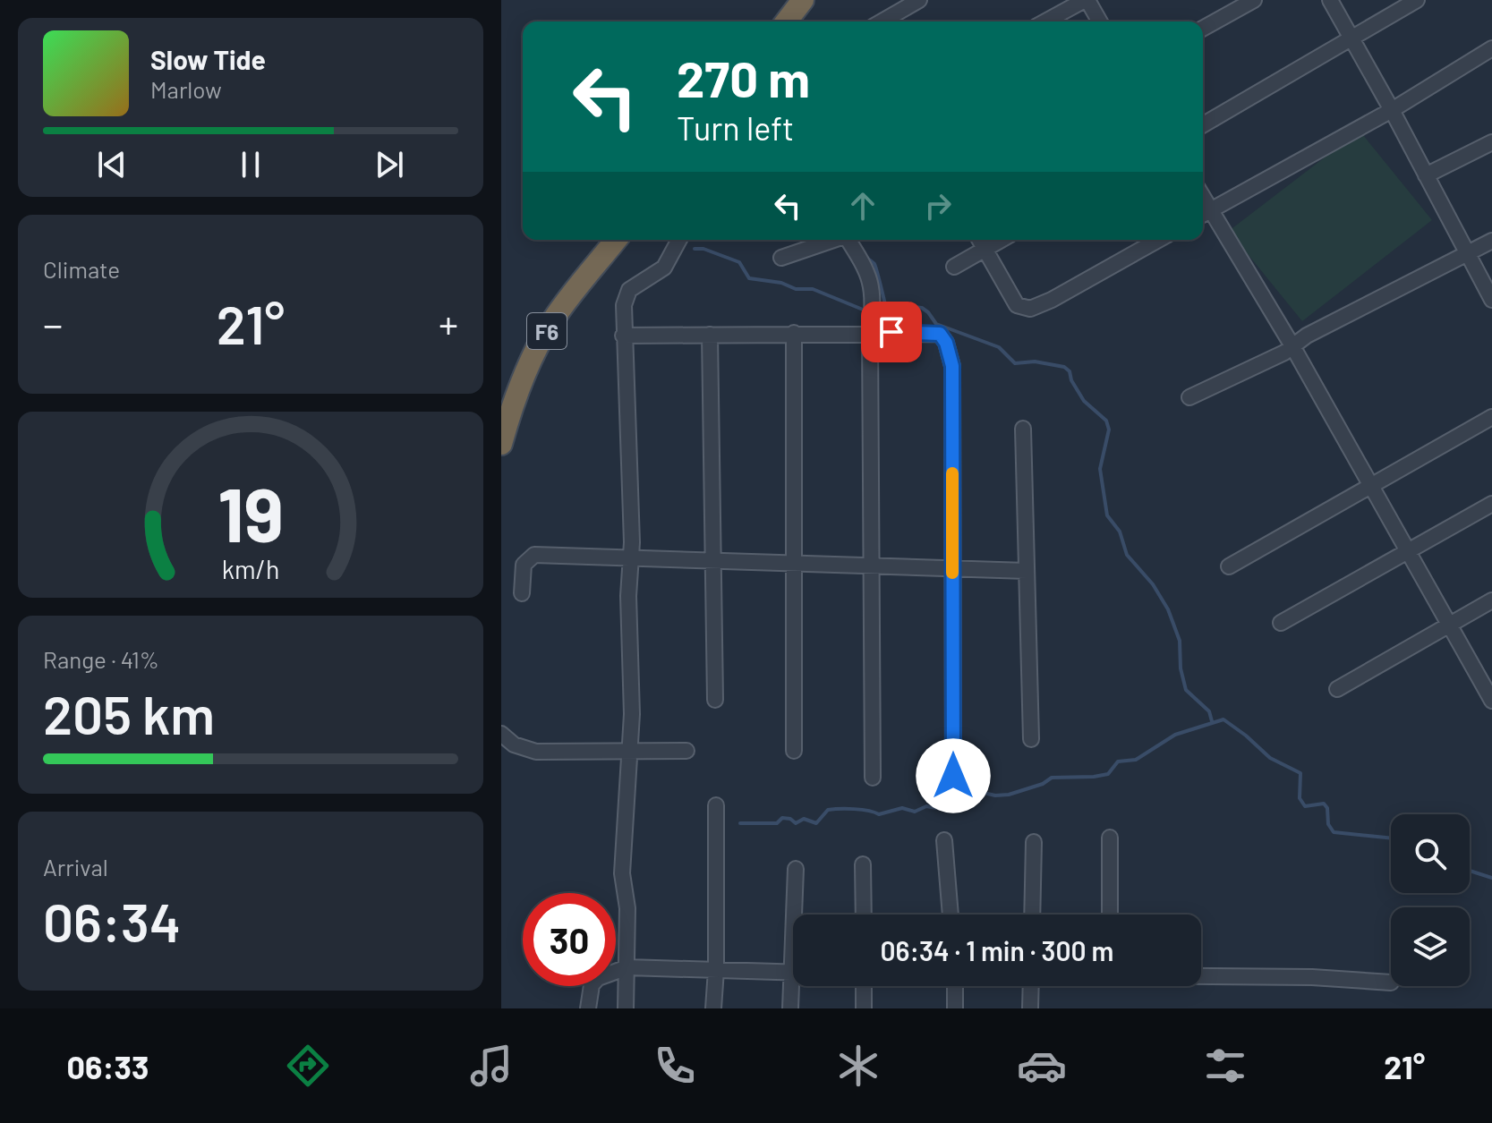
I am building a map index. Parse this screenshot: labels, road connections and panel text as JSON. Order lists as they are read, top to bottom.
{
  "streets": {
    "highway": ["F6"]
  },
  "page": {
    "turn": ["270 m", "Turn left"],
    "song": ["Slow Tide", "Marlow"],
    "tile": [
      "Climate",
      ["Range · 41%", "205 km"],
      ["Arrival", "06:34"]
    ],
    "heat": ["−", "21°", "+"],
    "limit": "30",
    "trip": "06:34 · 1 min · 300 m",
    "tabs": ["06:33", "21°"],
    "gauge": ["19", "km/h"]
  }
}
